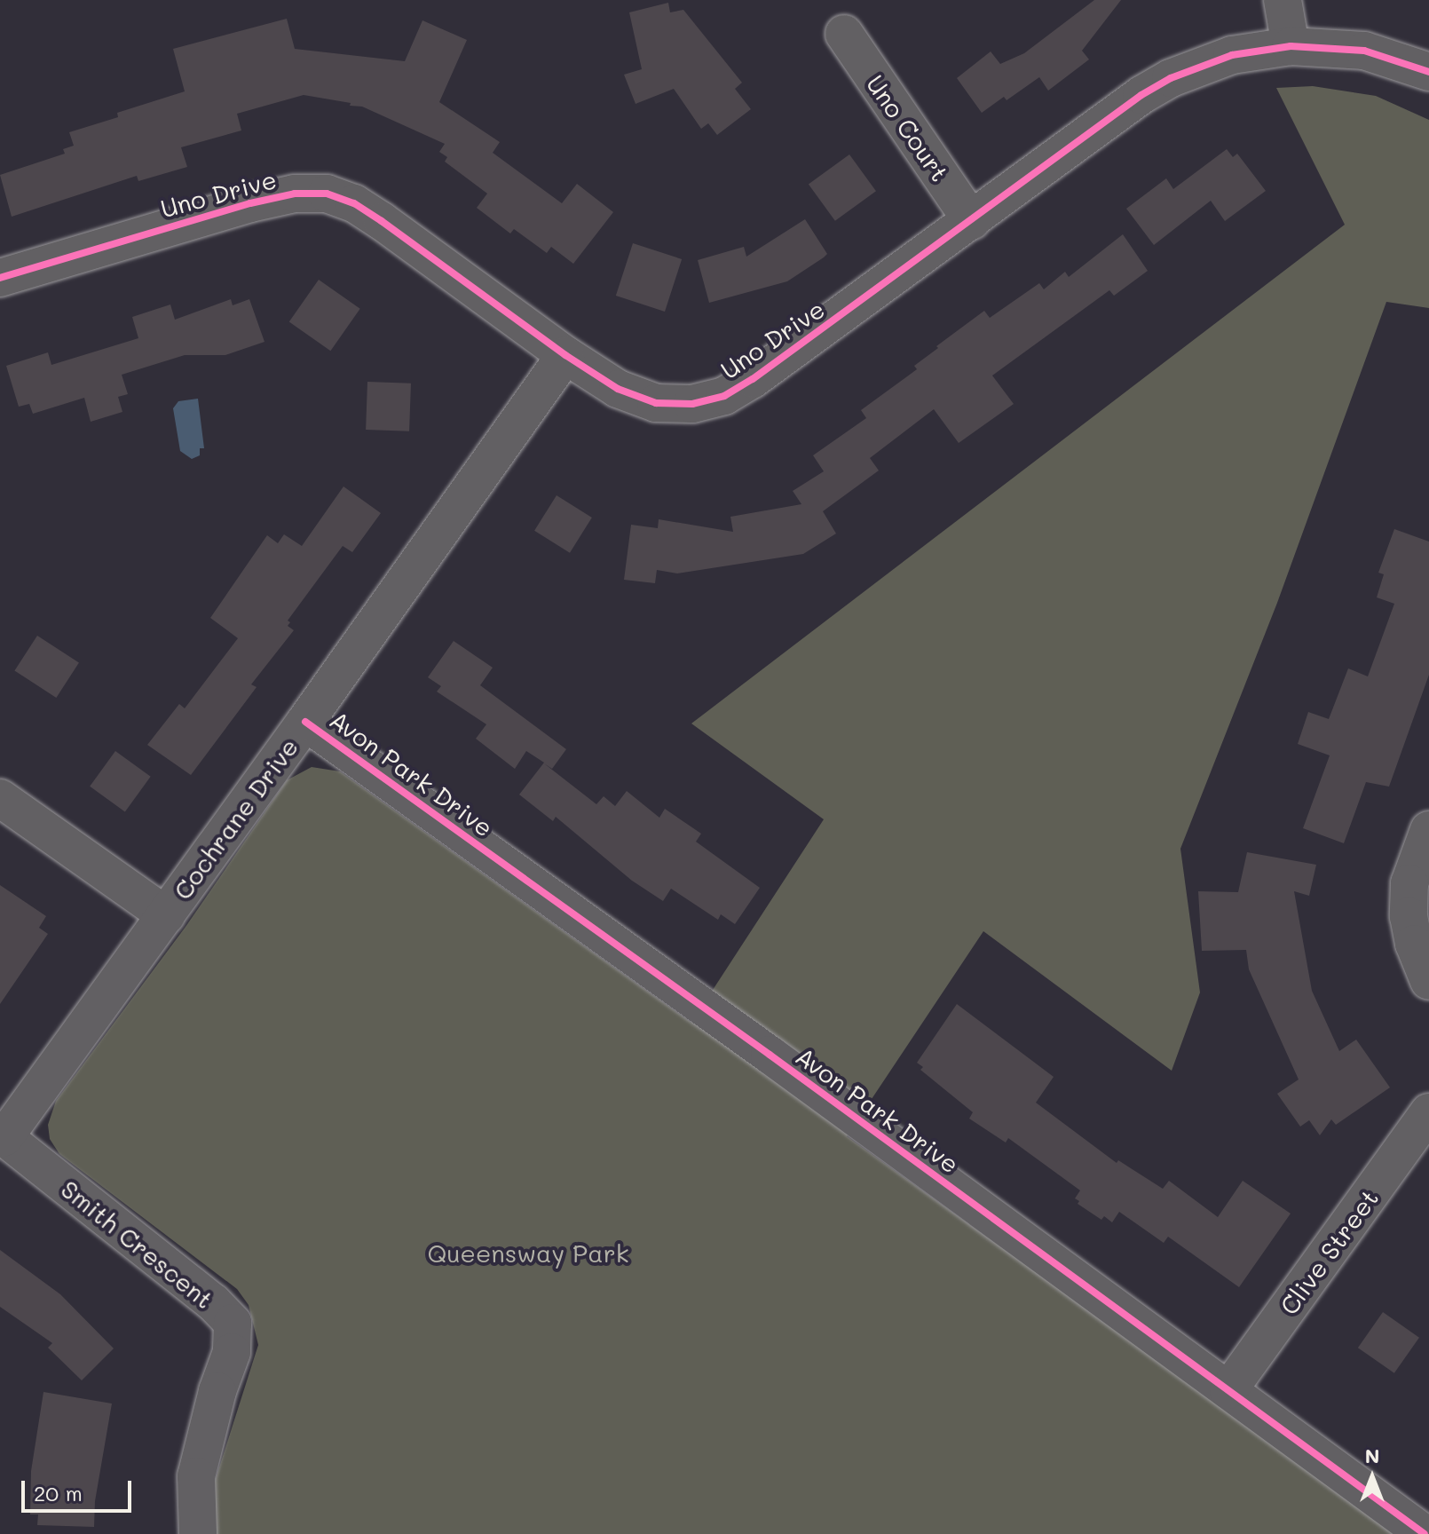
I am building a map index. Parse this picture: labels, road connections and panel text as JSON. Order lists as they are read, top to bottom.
{
  "streets": {
    "street": [
      "Uno Court",
      "Uno Drive",
      "Avon Park Drive",
      "Cochrane Drive",
      "Smith Crescent",
      "Clive Street"
    ]
  },
  "crossings": [
    ["Uno Court", "Uno Drive"],
    ["Uno Drive", "Cochrane Drive"],
    ["Avon Park Drive", "Cochrane Drive"],
    ["Avon Park Drive", "Clive Street"],
    ["Cochrane Drive", "Smith Crescent"]
  ],
  "parks": ["Queensway Park"],
  "scale_bar": "20 m",
  "north": "top"
}
